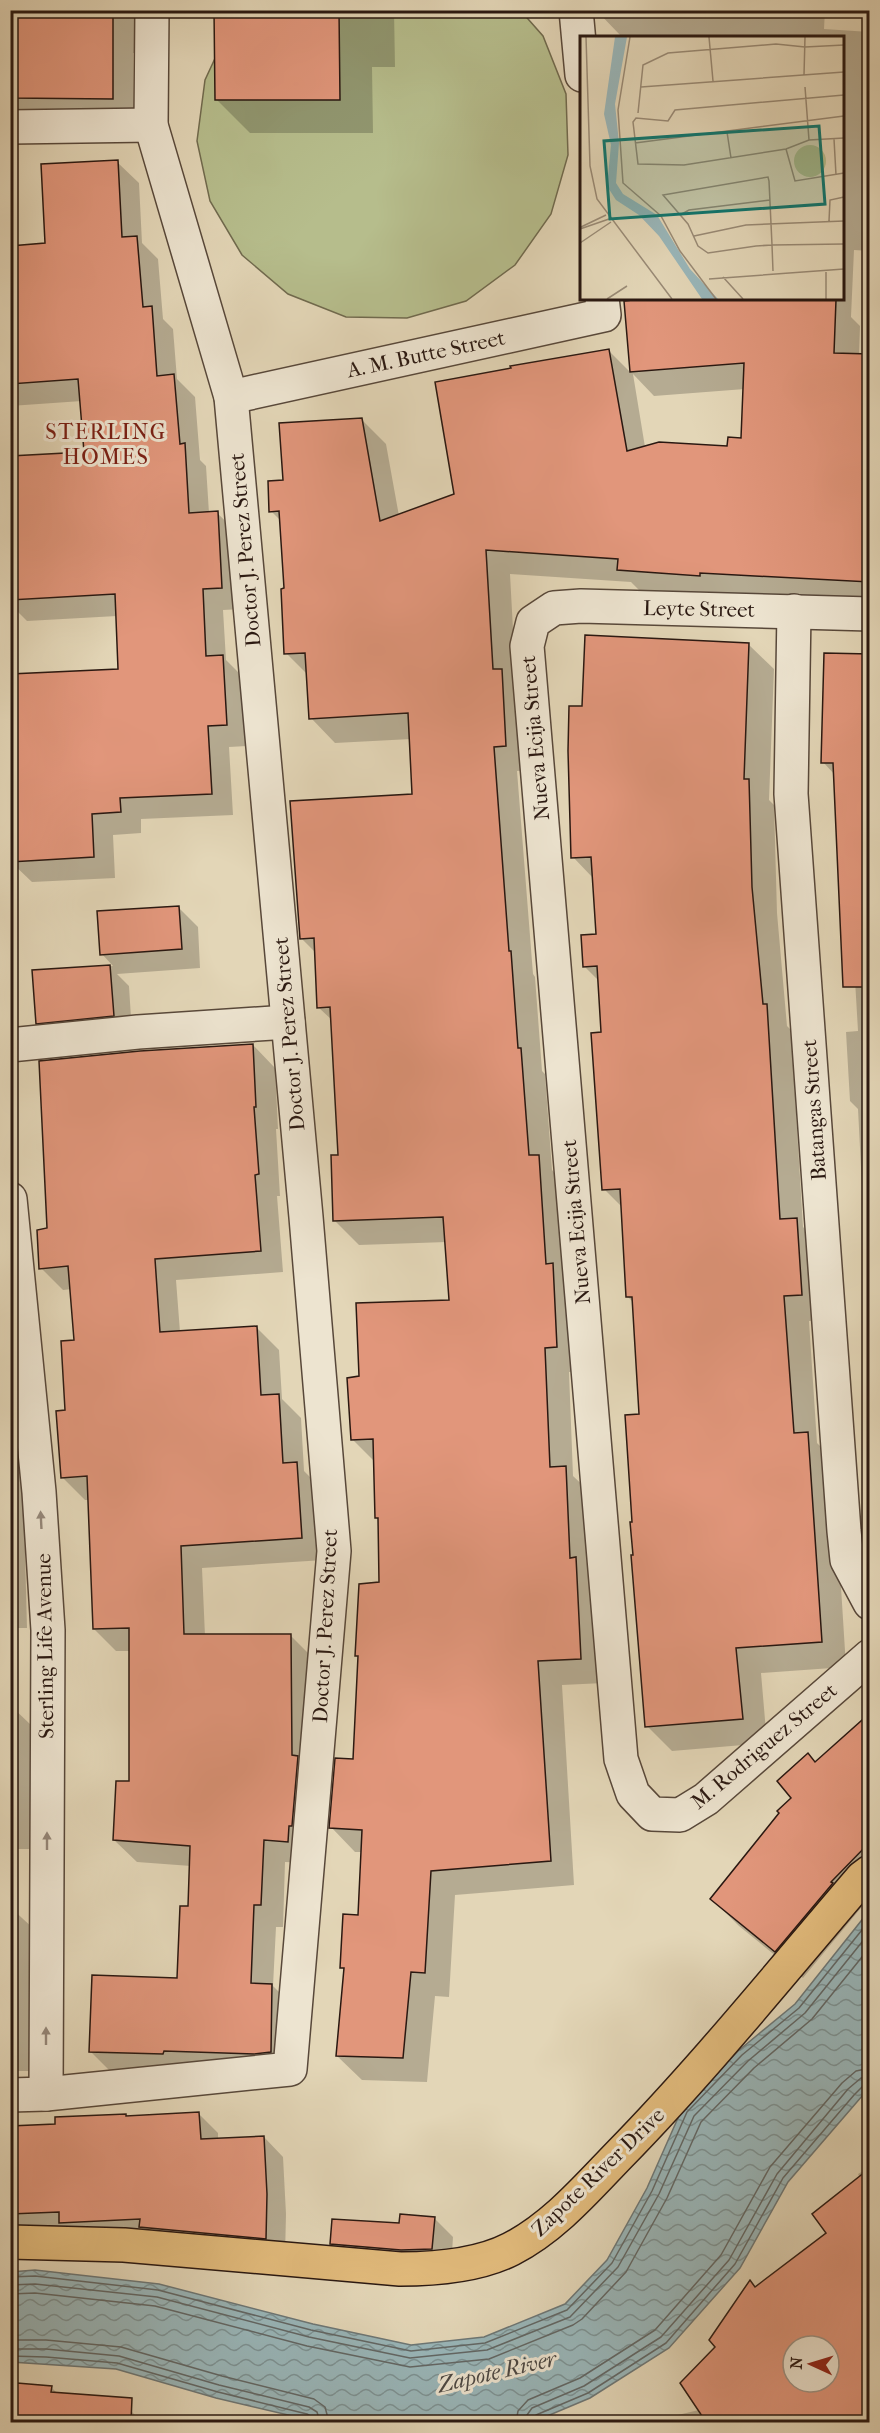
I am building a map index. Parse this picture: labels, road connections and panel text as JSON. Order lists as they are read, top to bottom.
{
  "streets": {
    "main road": ["Zapote River Drive"],
    "street": [
      "A. M. Butte Street",
      "Doctor J. Perez Street",
      "Leyte Street",
      "Nueva Ecija Street",
      "Batangas Street",
      "Sterling Life Avenue",
      "M. Rodriguez Street"
    ]
  },
  "crossings": [
    ["A. M. Butte Street", "Doctor J. Perez Street"],
    ["Doctor J. Perez Street", "Sterling Life Avenue"],
    ["Leyte Street", "Nueva Ecija Street"],
    ["Leyte Street", "Batangas Street"],
    ["Nueva Ecija Street", "M. Rodriguez Street"]
  ],
  "one_way": ["Sterling Life Avenue"],
  "districts": ["STERLING HOMES"],
  "water": ["Zapote River"],
  "north": "left"
}
